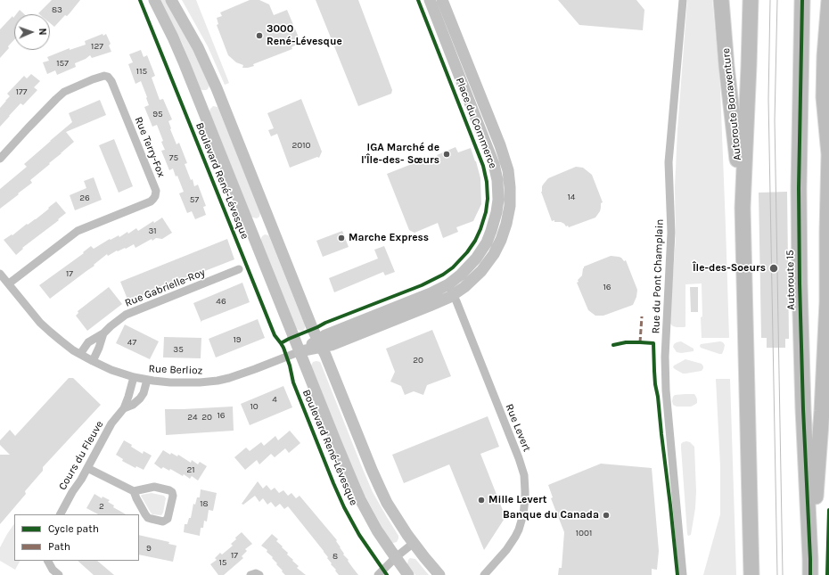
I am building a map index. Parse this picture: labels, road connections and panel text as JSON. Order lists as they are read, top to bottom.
{
  "streets": {
    "highway": ["Autoroute Bonaventure", "Autoroute 15"],
    "street": [
      "Place du Commerce",
      "Rue Terry-Fox",
      "Boulevard René-Lévesque",
      "Rue du Pont Champlain",
      "Rue Gabrielle-Roy",
      "Rue Berlioz",
      "Rue Levert",
      "Cours du Fleuve"
    ]
  },
  "crossings": [
    ["Place du Commerce", "Boulevard René-Lévesque"],
    ["Place du Commerce", "Rue Berlioz"],
    ["Place du Commerce", "Rue Levert"],
    ["Rue Terry-Fox", "Rue Berlioz"],
    ["Boulevard René-Lévesque", "Rue Berlioz"],
    ["Rue Gabrielle-Roy", "Rue Berlioz"],
    ["Rue Berlioz", "Cours du Fleuve"]
  ],
  "places": [
    "3000 René-Lévesque",
    "IGA Marché de l'Île-des- Sœurs",
    "Marche Express",
    "Île-des-Soeurs",
    "Mille Levert",
    "Banque du Canada"
  ],
  "house_numbers": [
    "83",
    "127",
    "157",
    "115",
    "177",
    "95",
    "2010",
    "75",
    "14",
    "26",
    "57",
    "31",
    "17",
    "16",
    "46",
    "19",
    "47",
    "35",
    "20",
    "4",
    "10",
    "16",
    "24",
    "20",
    "21",
    "18",
    "2",
    "1001",
    "9",
    "17",
    "8",
    "15"
  ],
  "legend": ["Cycle path", "Path"],
  "north": "right"
}
